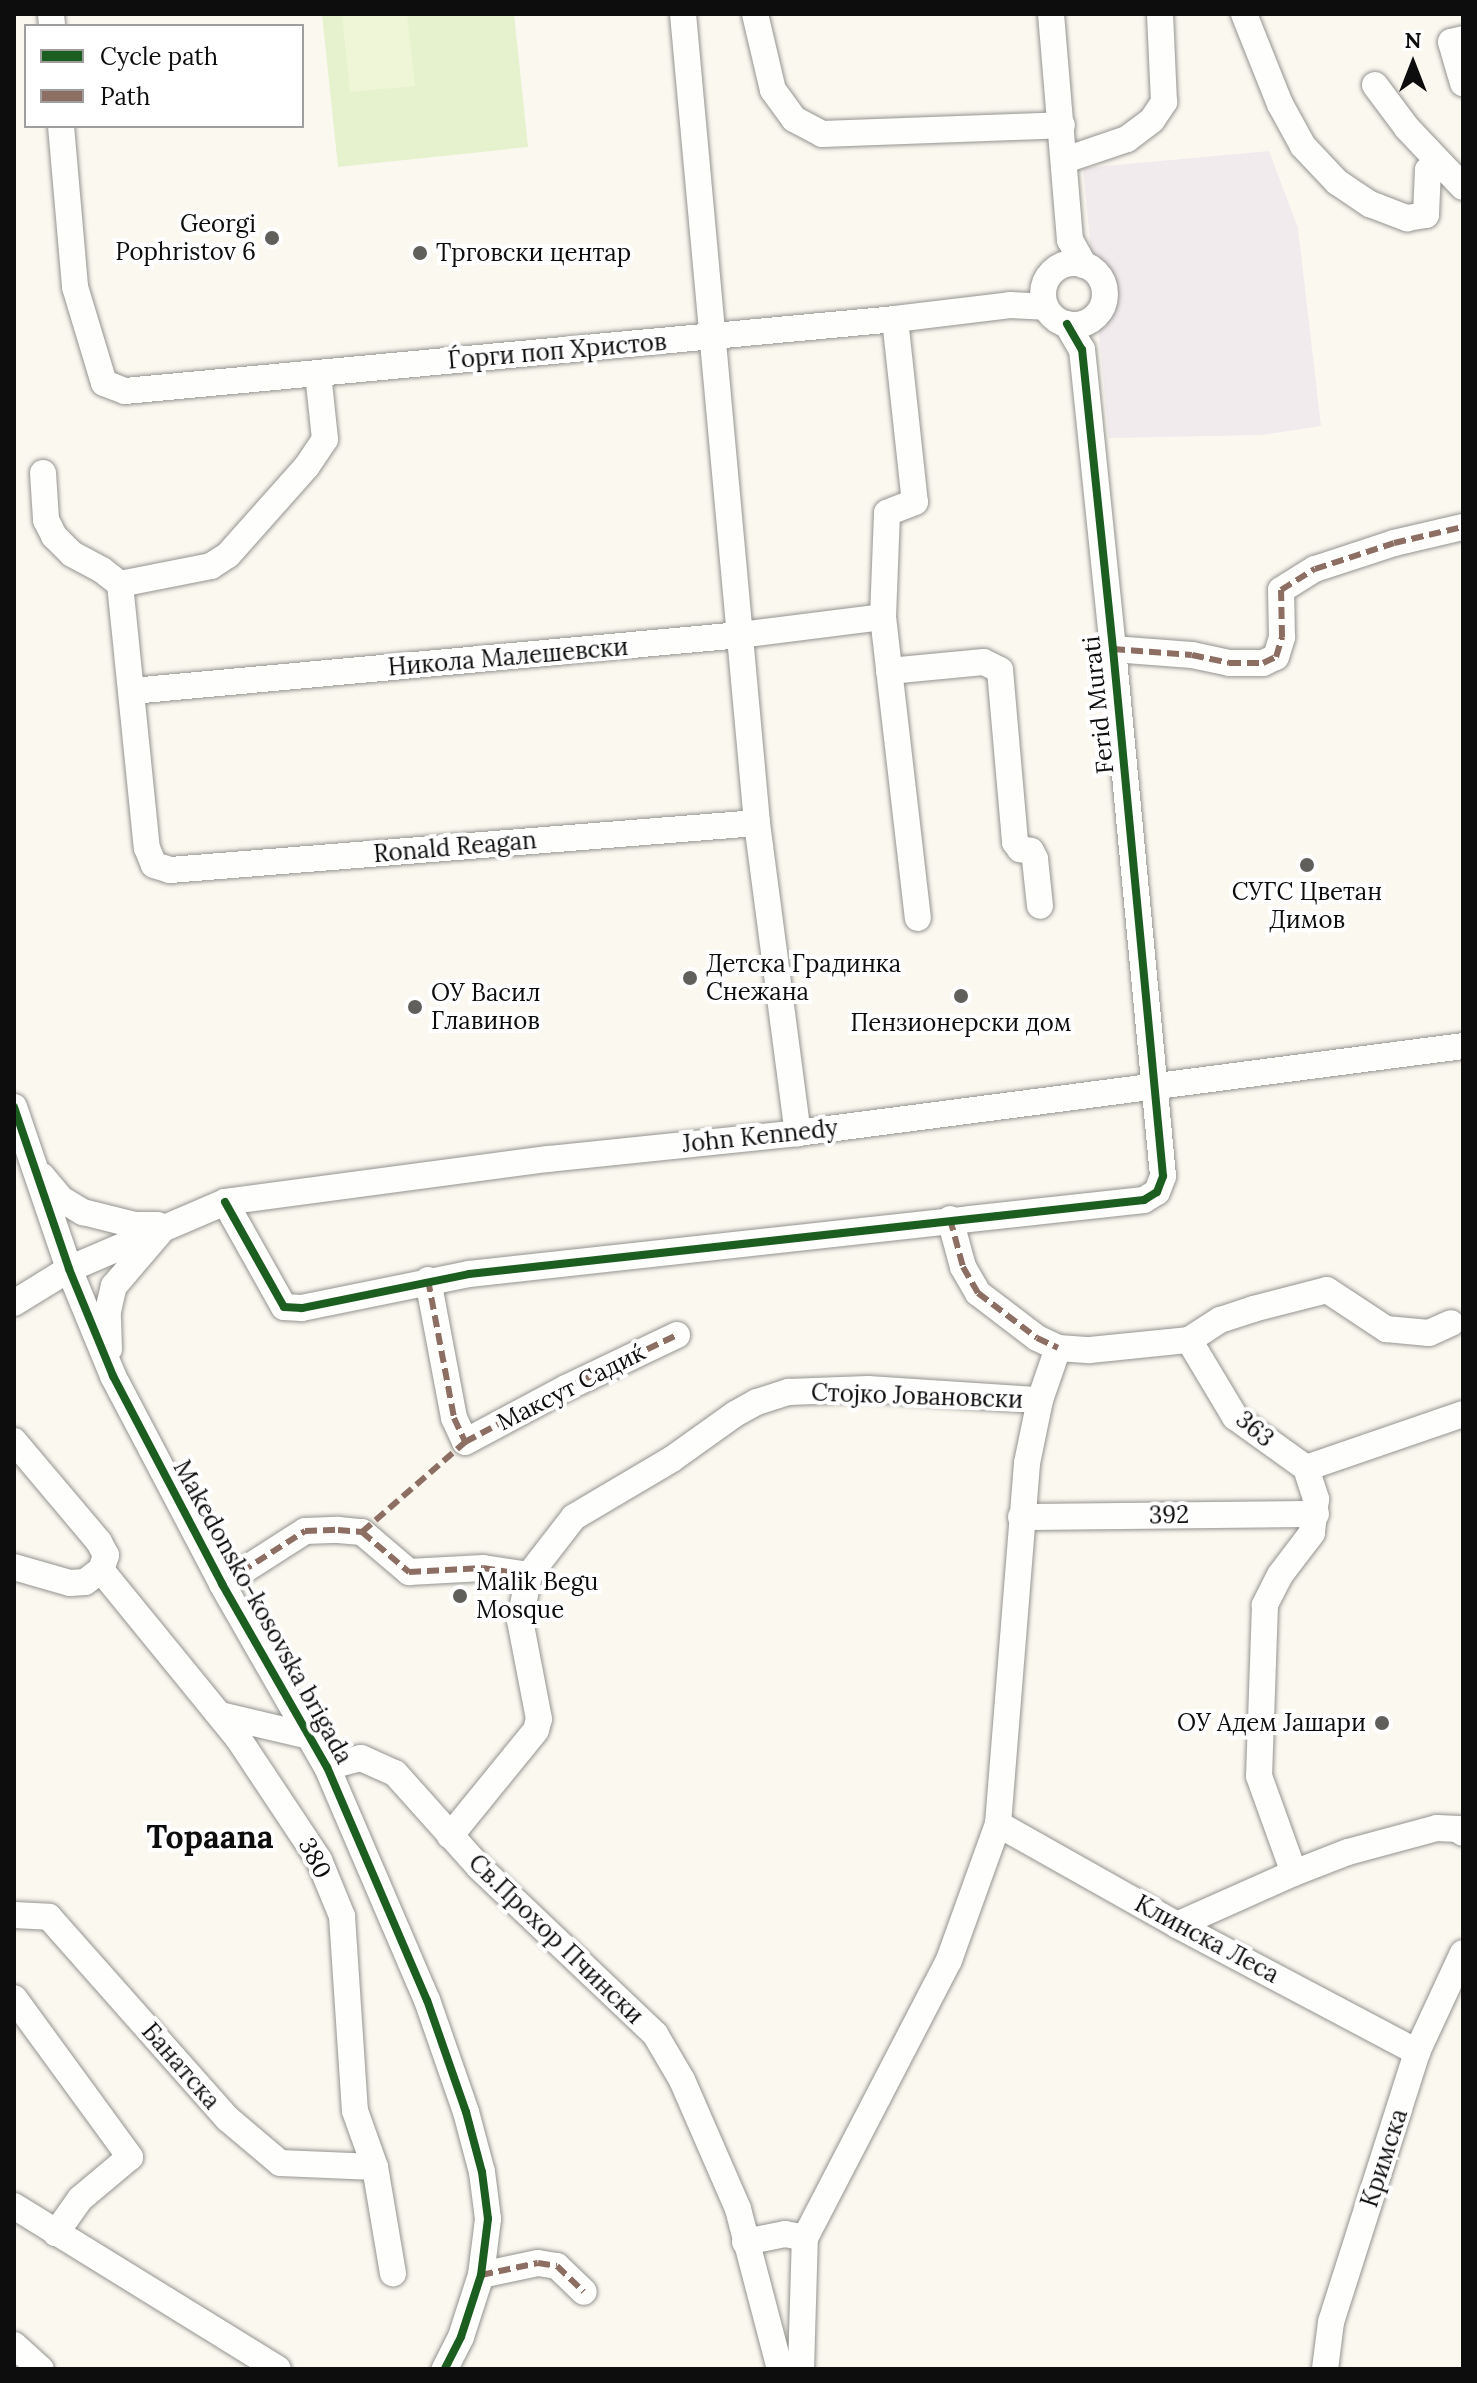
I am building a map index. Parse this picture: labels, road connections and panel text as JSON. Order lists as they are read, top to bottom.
{
  "streets": {
    "street": [
      "Ѓорги поп Христов",
      "Никола Малешевски",
      "Ferid Murati",
      "Ronald Reagan",
      "John Kennedy",
      "Максут Садиќ",
      "Стојко Јовановски",
      "363",
      "392",
      "Makedonsko-kosovska brigada",
      "380",
      "Св.Прохор Пчински",
      "Клинска Леса",
      "Банатска",
      "Кримска"
    ]
  },
  "crossings": [
    ["Ѓорги поп Христов", "Ferid Murati"],
    ["Никола Малешевски", "Ronald Reagan"],
    ["Ferid Murati", "John Kennedy"],
    ["John Kennedy", "Makedonsko-kosovska brigada"],
    ["Стојко Јовановски", "Св.Прохор Пчински"],
    ["Makedonsko-kosovska brigada", "Св.Прохор Пчински"],
    ["380", "Банатска"],
    ["Клинска Леса", "Кримска"]
  ],
  "districts": ["Topaana"],
  "places": [
    "Georgi Pophristov 6",
    "Трговски центар",
    "СУГС Цветан Димов",
    "Детска Градинка Снежана",
    "Пензионерски дом",
    "ОУ Васил Главинов",
    "Malik Begu Mosque",
    "ОУ Адем Јашари"
  ],
  "legend": ["Cycle path", "Path"],
  "north": "top"
}
